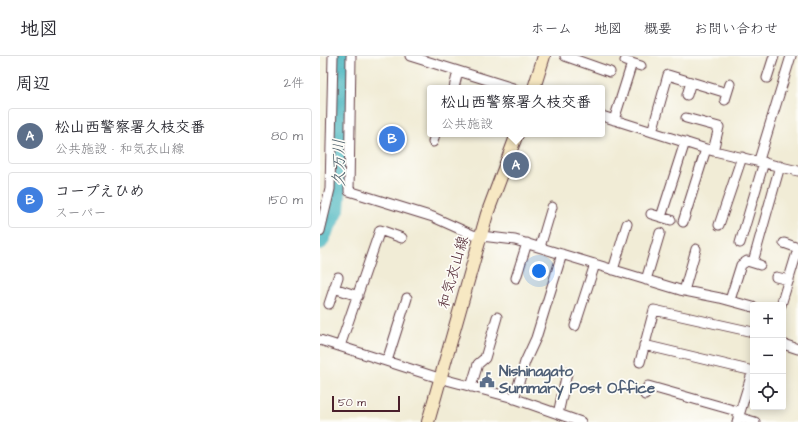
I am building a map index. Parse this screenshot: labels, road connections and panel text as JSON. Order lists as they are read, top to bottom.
{
  "streets": {
    "main road": ["和気衣山線"]
  },
  "water": ["久万川"],
  "places": {
    "public building": ["Nishinagato Summary Post Office"]
  },
  "scale_bar": "50 m",
  "page": {
    "header": "地図",
    "nav": [
      "ホーム",
      "地図",
      "概要",
      "お問い合わせ"
    ],
    "heading": ["周辺", "2件"],
    "popup": ["松山西警察署久枝交番", "公共施設"],
    "list": [
      {
        "mark": "A",
        "name": "松山西警察署久枝交番",
        "note": "公共施設 · 和気衣山線",
        "value": "80 m"
      },
      {
        "mark": "B",
        "name": "コープえひめ",
        "note": "スーパー",
        "value": "150 m"
      }
    ],
    "pins": ["B", "A"],
    "map_buttons": ["+", "−"],
    "scale": "50 m"
  }
}
